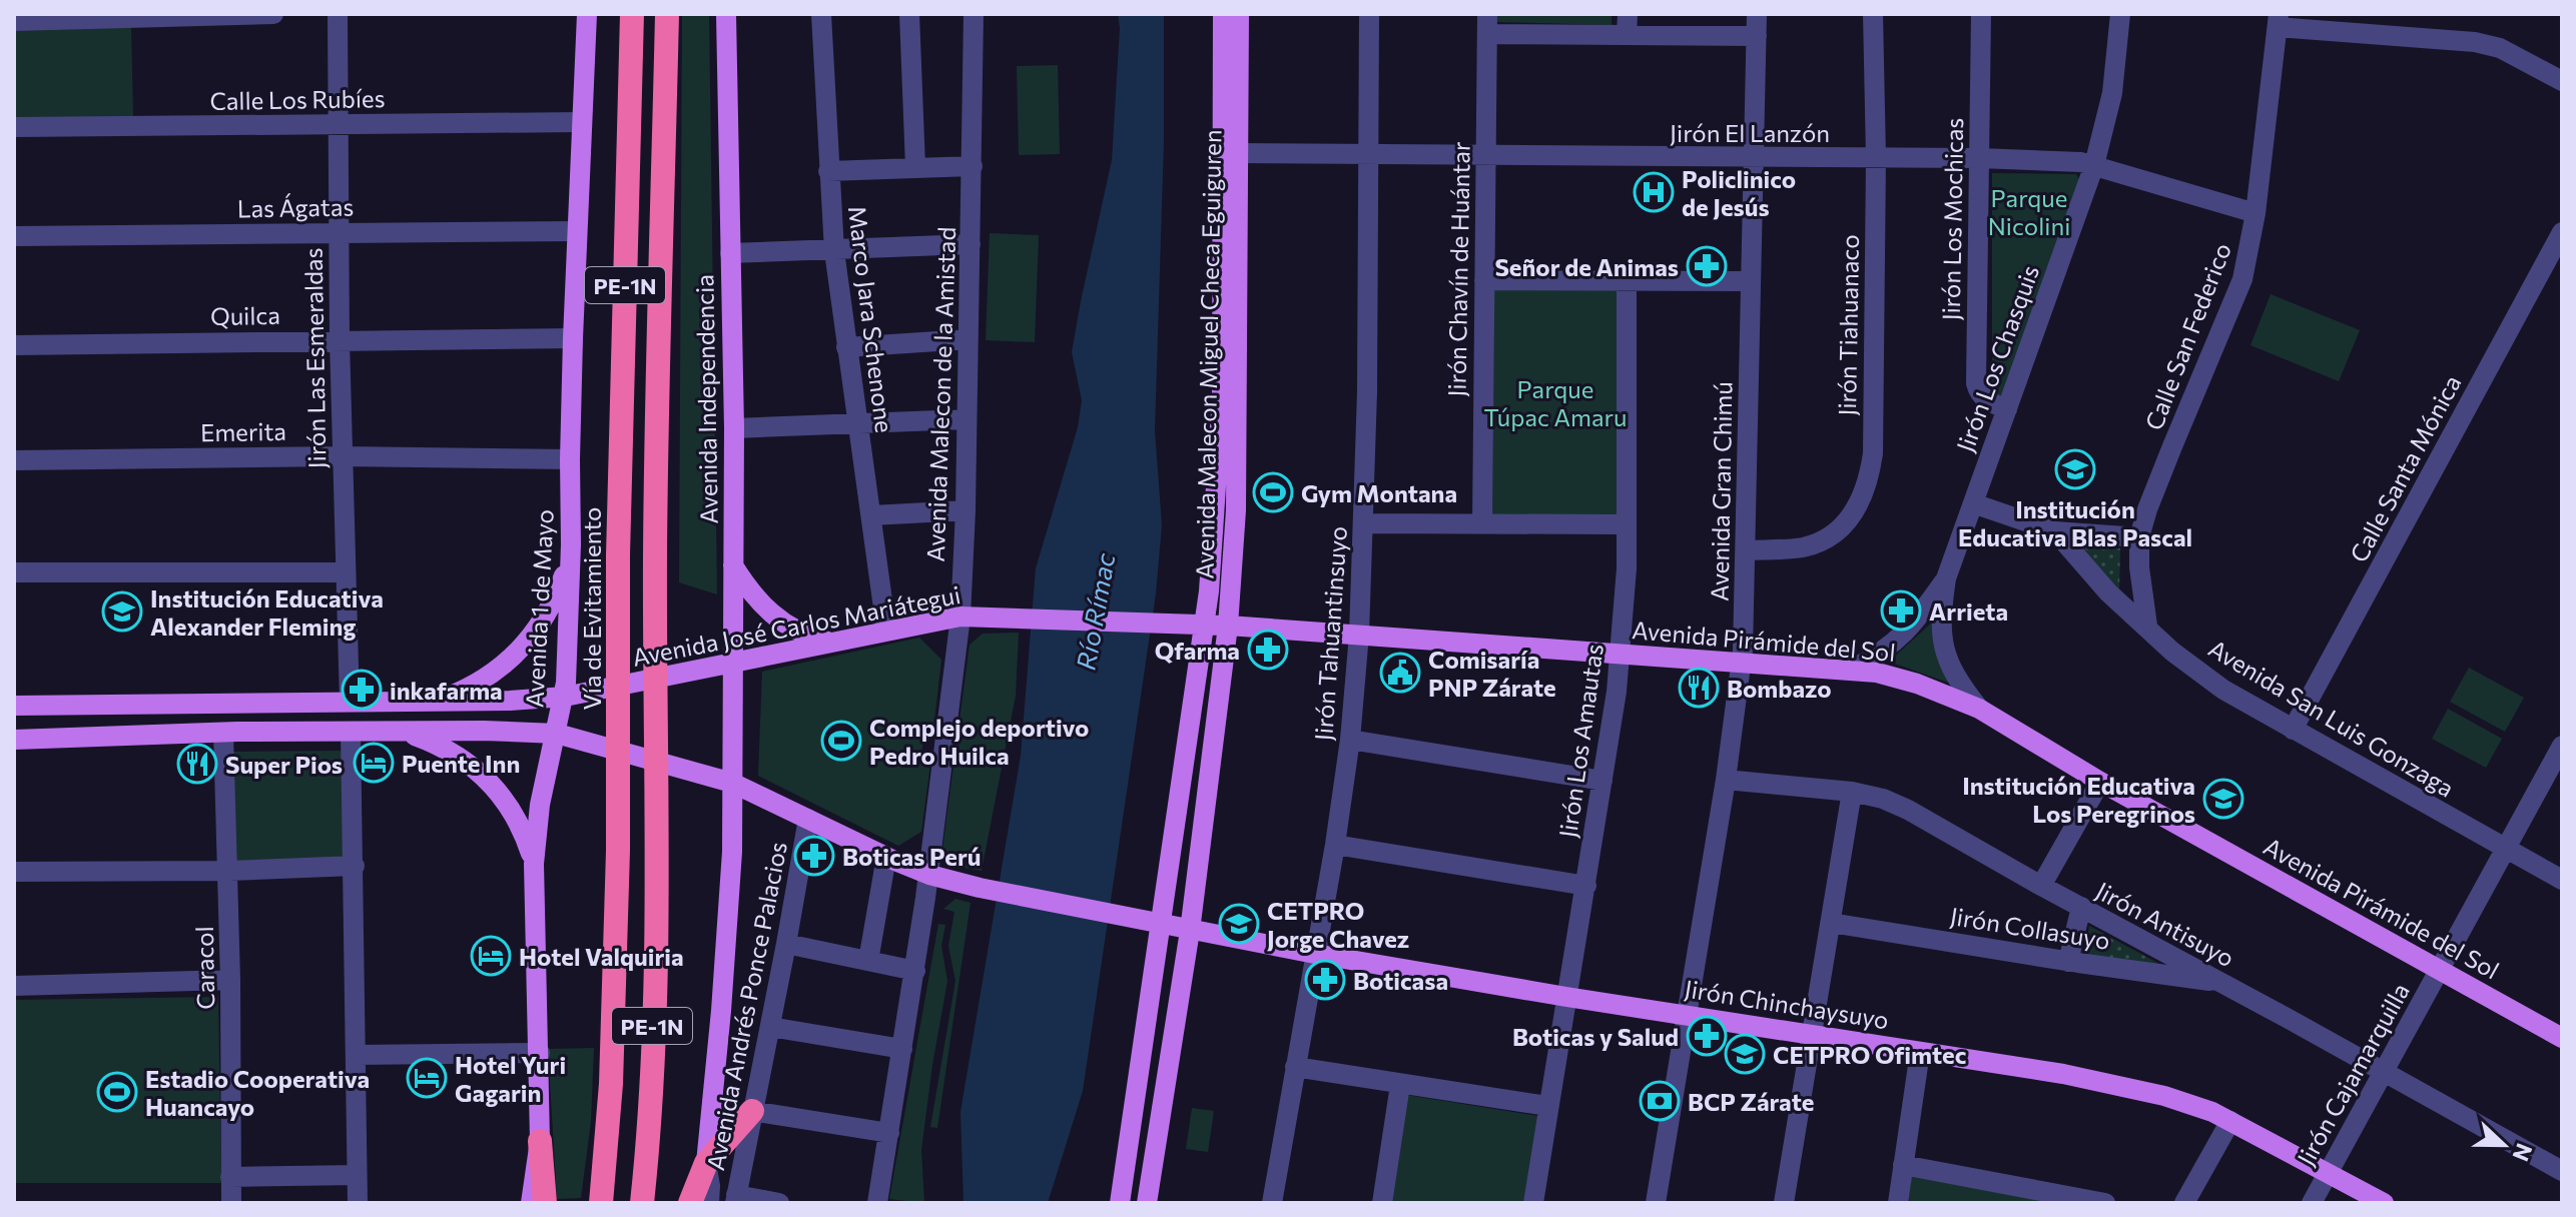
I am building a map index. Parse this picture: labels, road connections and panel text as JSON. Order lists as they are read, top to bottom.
{
  "streets": {
    "highway": ["PE-1N", "Vía de Evitamiento"],
    "main road": [
      "Avenida Malecon Miguel Checa Eguiguren",
      "Avenida Independencia",
      "Avenida 1 de Mayo",
      "Avenida José Carlos Mariátegui",
      "Avenida Pirámide del Sol",
      "Jirón Chinchaysuyo"
    ],
    "street": [
      "Calle Los Rubíes",
      "Jirón El Lanzón",
      "Las Ágatas",
      "Jirón Los Mochicas",
      "Jirón Chavín de Huántar",
      "Quilca",
      "Marco Jara Schenone",
      "Jirón Tiahuanaco",
      "Calle San Federico",
      "Jirón Las Esmeraldas",
      "Jirón Los Chasquis",
      "Avenida Malecon de la Amistad",
      "Emerita",
      "Calle Santa Mónica",
      "Avenida Gran Chimú",
      "Jirón Tahuantinsuyo",
      "Avenida San Luis Gonzaga",
      "Jirón Los Amautas",
      "Jirón Antisuyo",
      "Jirón Collasuyo",
      "Caracol",
      "Avenida Andrés Ponce Palacios",
      "Jirón Cajamarquilla"
    ]
  },
  "crossings": [
    ["Calle Los Rubíes", "Jirón Las Esmeraldas"],
    ["Calle Los Rubíes", "Avenida 1 de Mayo"],
    ["Jirón El Lanzón", "Jirón Los Mochicas"],
    ["Jirón El Lanzón", "Jirón Chavín de Huántar"],
    ["Jirón El Lanzón", "Jirón Tiahuanaco"],
    ["Jirón El Lanzón", "Calle San Federico"],
    ["Jirón El Lanzón", "Avenida Malecon Miguel Checa Eguiguren"],
    ["Jirón El Lanzón", "Jirón Los Chasquis"],
    ["Jirón El Lanzón", "Avenida Gran Chimú"],
    ["Jirón El Lanzón", "Jirón Tahuantinsuyo"],
    ["Las Ágatas", "Jirón Las Esmeraldas"],
    ["Las Ágatas", "Avenida 1 de Mayo"],
    ["Jirón Los Mochicas", "Jirón Los Chasquis"],
    ["Quilca", "Jirón Las Esmeraldas"],
    ["Quilca", "Avenida 1 de Mayo"],
    ["Marco Jara Schenone", "Avenida José Carlos Mariátegui"],
    ["Jirón Tiahuanaco", "Avenida Gran Chimú"],
    ["Calle San Federico", "Avenida San Luis Gonzaga"],
    ["Avenida Malecon Miguel Checa Eguiguren", "Avenida José Carlos Mariátegui"],
    ["Avenida Malecon Miguel Checa Eguiguren", "Avenida Pirámide del Sol"],
    ["Avenida Malecon Miguel Checa Eguiguren", "Jirón Chinchaysuyo"],
    ["Jirón Las Esmeraldas", "Emerita"],
    ["Jirón Las Esmeraldas", "Avenida José Carlos Mariátegui"],
    ["Jirón Los Chasquis", "Avenida Pirámide del Sol"],
    ["Avenida Malecon de la Amistad", "Avenida José Carlos Mariátegui"],
    ["Avenida Independencia", "Avenida José Carlos Mariátegui"],
    ["Emerita", "Avenida 1 de Mayo"],
    ["Calle Santa Mónica", "Avenida San Luis Gonzaga"],
    ["Avenida Gran Chimú", "Avenida Pirámide del Sol"],
    ["Avenida Gran Chimú", "Jirón Antisuyo"],
    ["Avenida Gran Chimú", "Jirón Chinchaysuyo"],
    ["Avenida 1 de Mayo", "Avenida José Carlos Mariátegui"],
    ["Avenida José Carlos Mariátegui", "Avenida Pirámide del Sol"],
    ["Jirón Tahuantinsuyo", "Avenida Pirámide del Sol"],
    ["Jirón Tahuantinsuyo", "Jirón Chinchaysuyo"],
    ["Avenida Pirámide del Sol", "Jirón Los Amautas"],
    ["Avenida Pirámide del Sol", "Jirón Cajamarquilla"],
    ["Avenida San Luis Gonzaga", "Jirón Cajamarquilla"],
    ["Jirón Los Amautas", "Jirón Chinchaysuyo"],
    ["Jirón Antisuyo", "Jirón Collasuyo"],
    ["Jirón Antisuyo", "Jirón Cajamarquilla"],
    ["Jirón Chinchaysuyo", "Jirón Cajamarquilla"]
  ],
  "water": ["Río Rímac"],
  "parks": ["Parque Nicolini", "Parque Túpac Amaru"],
  "places": {
    "hospital": ["Policlinico de Jesús"],
    "pharmacy": [
      "Señor de Animas",
      "Arrieta",
      "Qfarma",
      "inkafarma",
      "Boticas Perú",
      "Boticasa",
      "Boticas y Salud"
    ],
    "school or university": [
      "Institución Educativa Blas Pascal",
      "Institución Educativa Alexander Fleming",
      "Institución Educativa Los Peregrinos",
      "CETPRO Jorge Chavez",
      "CETPRO Ofimtec"
    ],
    "sports": ["Gym Montana", "Complejo deportivo Pedro Huilca", "Estadio Cooperativa Huancayo"],
    "public building": ["Comisaría PNP Zárate"],
    "restaurant": ["Bombazo", "Super Pios"],
    "hotel": ["Puente Inn", "Hotel Valquiria", "Hotel Yuri Gagarin"],
    "bank": ["BCP Zárate"]
  },
  "north": "right"
}
